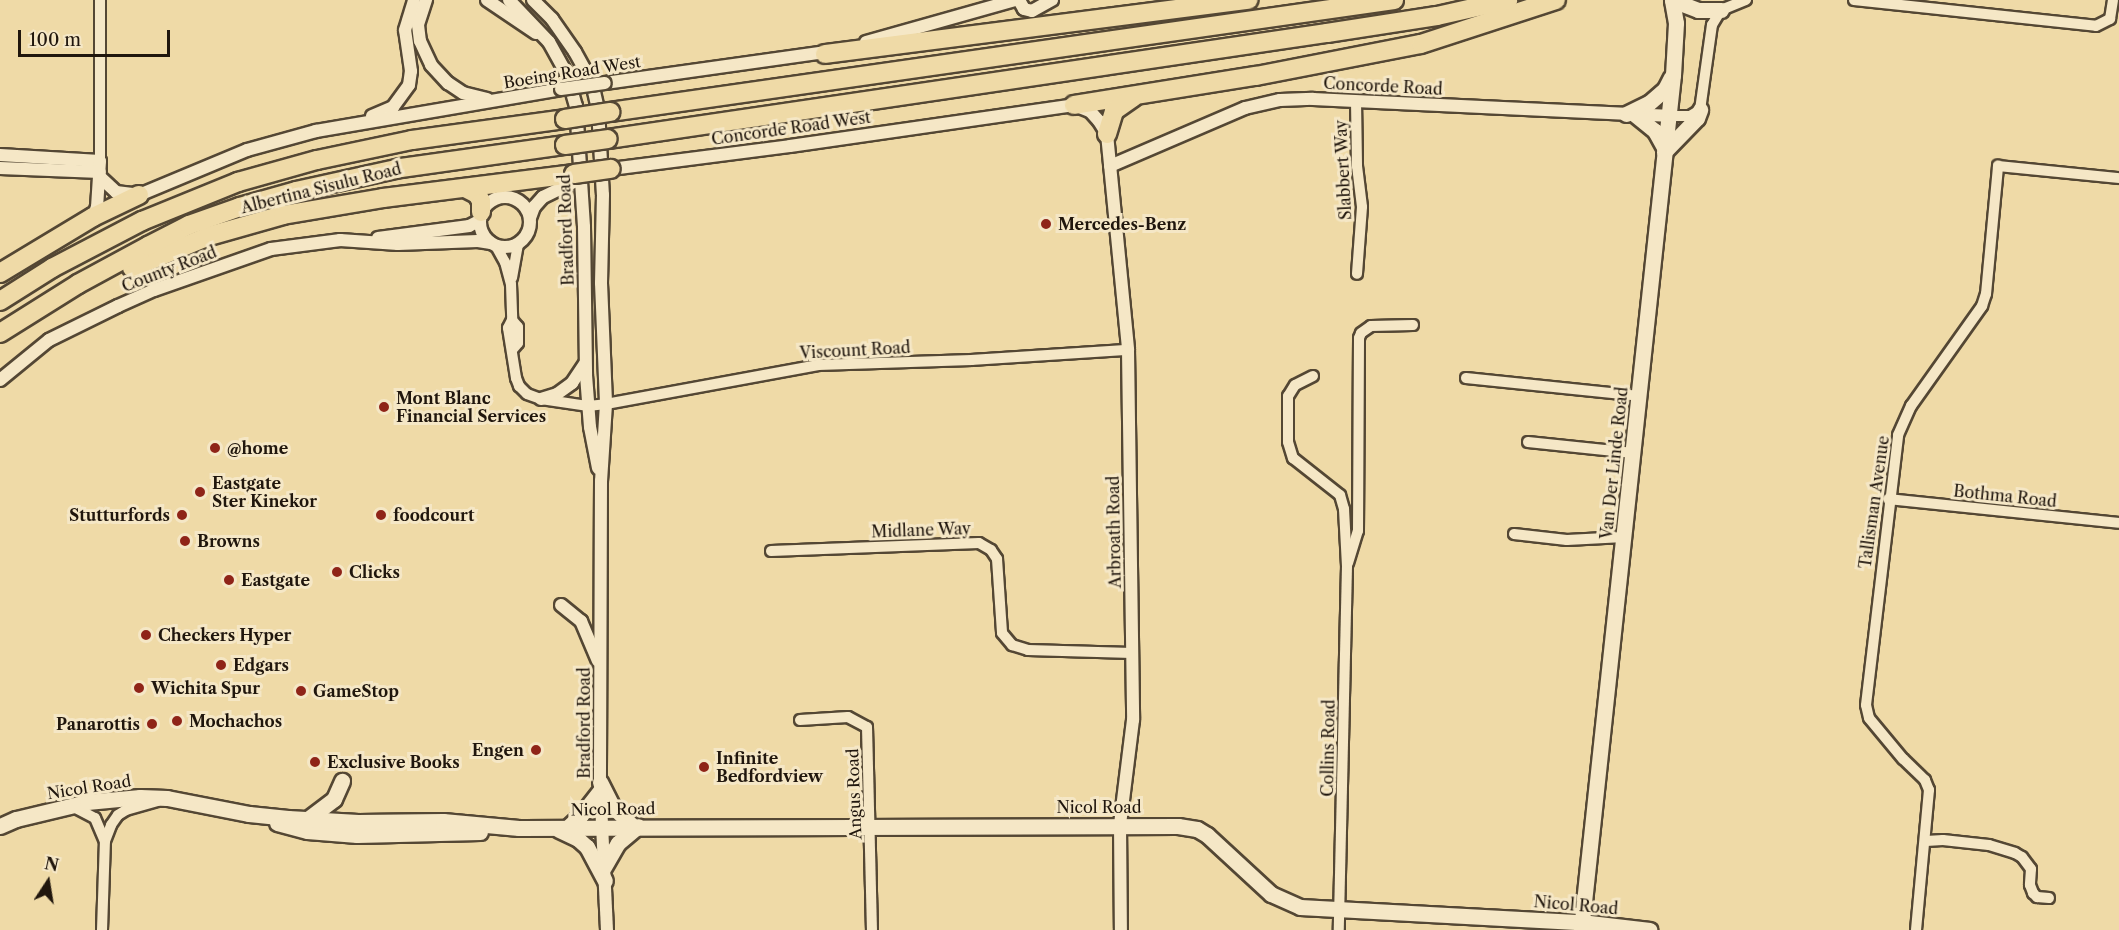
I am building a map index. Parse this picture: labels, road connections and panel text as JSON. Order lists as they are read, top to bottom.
{
  "streets": {
    "highway": ["Albertina Sisulu Road"],
    "main road": ["Van Der Linde Road", "Nicol Road"],
    "street": [
      "Boeing Road West",
      "Concorde Road",
      "Concorde Road West",
      "Slabbert Way",
      "Bradford Road",
      "County Road",
      "Viscount Road",
      "Bothma Road",
      "Tallisman Avenue",
      "Midlane Way",
      "Arbroath Road",
      "Collins Road",
      "Angus Road"
    ]
  },
  "crossings": [
    ["Concorde Road", "Slabbert Way"],
    ["Concorde Road", "Van Der Linde Road"],
    ["Concorde Road", "Arbroath Road"],
    ["Bradford Road", "Viscount Road"],
    ["Bradford Road", "Nicol Road"],
    ["Viscount Road", "Arbroath Road"],
    ["Van Der Linde Road", "Nicol Road"],
    ["Bothma Road", "Tallisman Avenue"],
    ["Midlane Way", "Arbroath Road"],
    ["Arbroath Road", "Nicol Road"],
    ["Collins Road", "Nicol Road"],
    ["Nicol Road", "Angus Road"]
  ],
  "places": [
    "Mercedes-Benz",
    "Mont Blanc Financial Services",
    "@home",
    "Eastgate Ster Kinekor",
    "Stutturfords",
    "foodcourt",
    "Browns",
    "Clicks",
    "Eastgate",
    "Checkers Hyper",
    "Edgars",
    "Wichita Spur",
    "GameStop",
    "Mochachos",
    "Panarottis",
    "Engen",
    "Exclusive Books",
    "Infinite Bedfordview"
  ],
  "scale_bar": "100 m",
  "north": "top"
}
